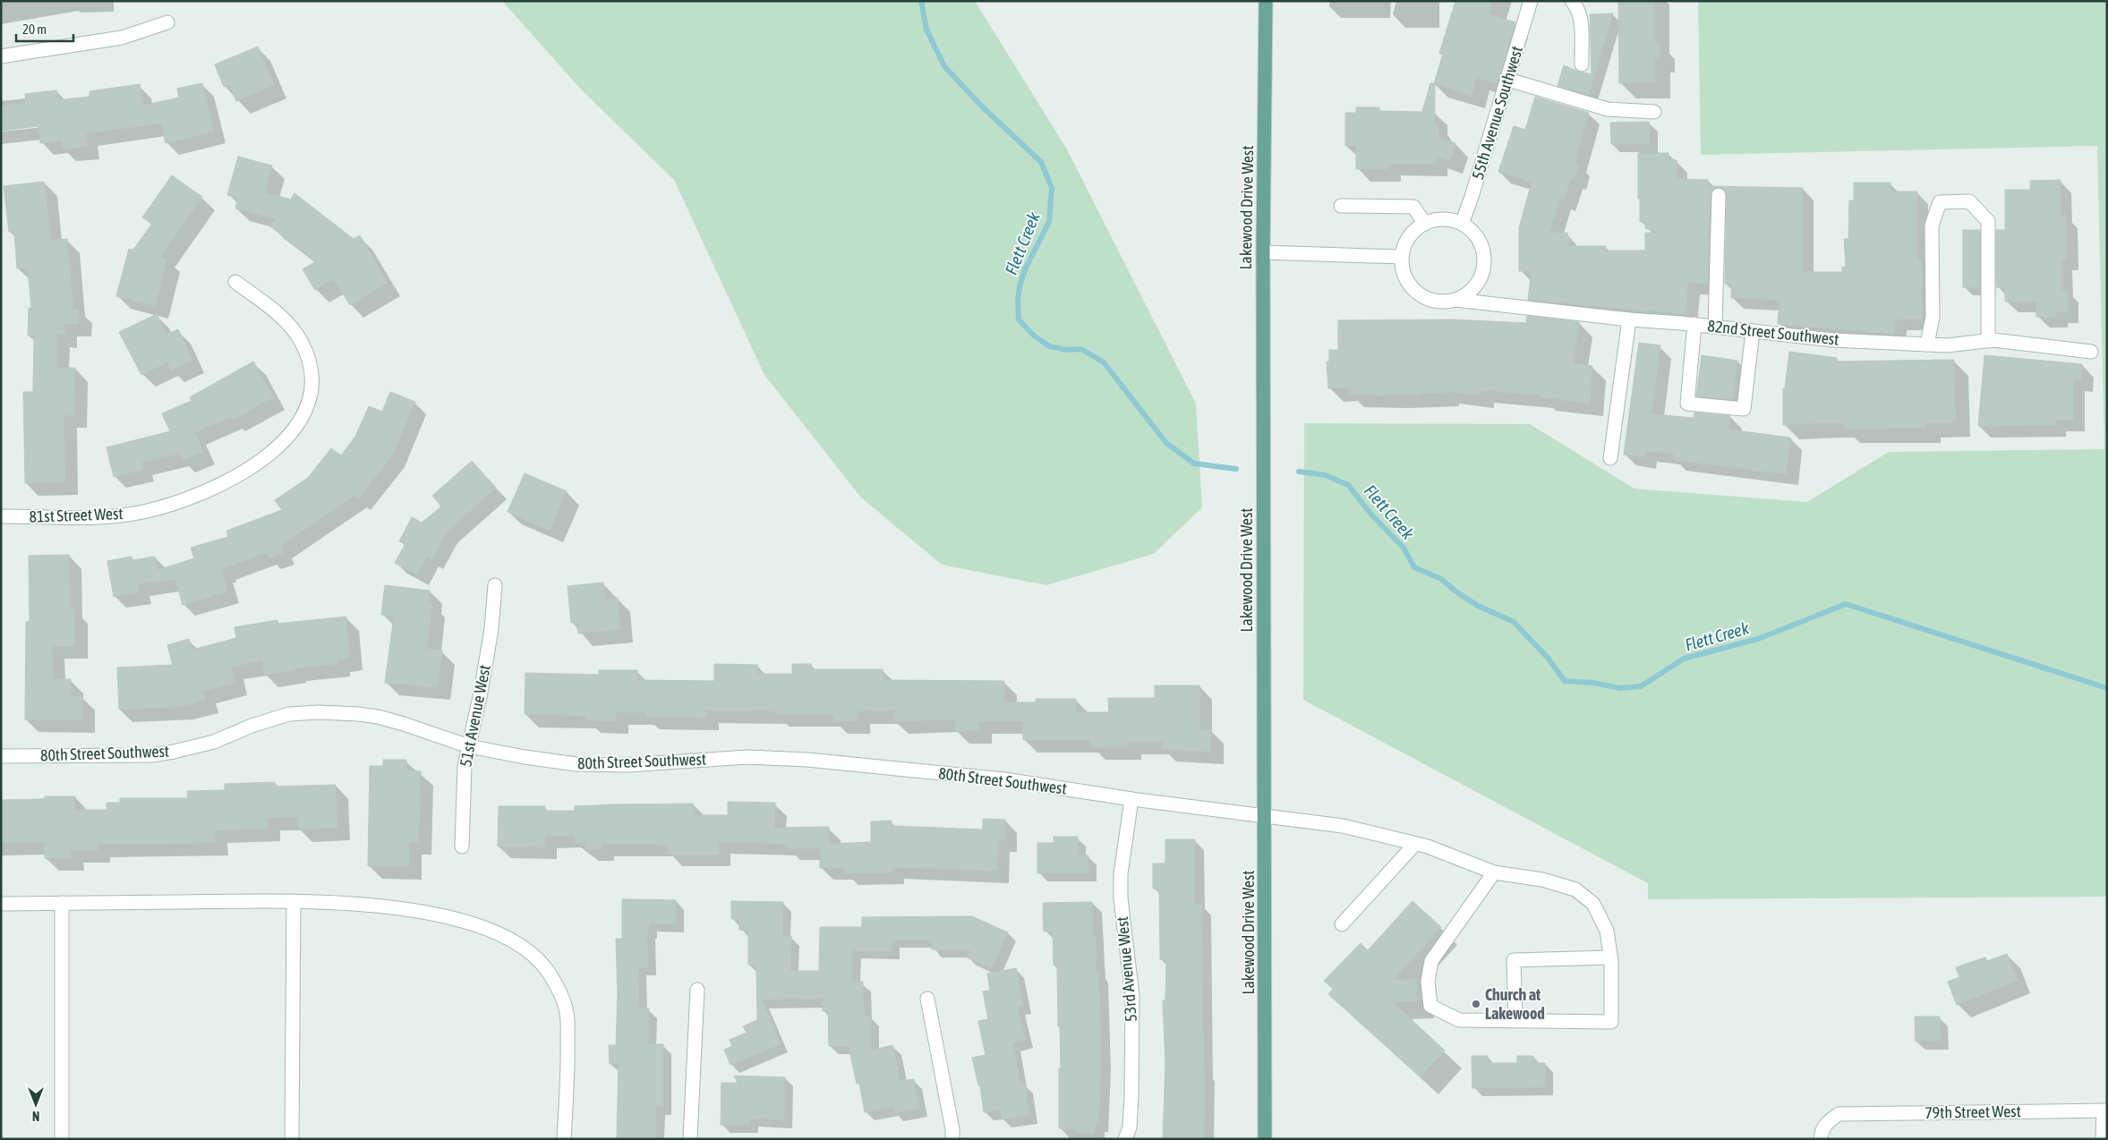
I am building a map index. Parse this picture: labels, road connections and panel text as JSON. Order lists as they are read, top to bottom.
{
  "streets": {
    "main road": ["Lakewood Drive West"],
    "street": [
      "55th Avenue Southwest",
      "82nd Street Southwest",
      "81st Street West",
      "51st Avenue West",
      "80th Street Southwest",
      "53rd Avenue West",
      "79th Street West"
    ]
  },
  "crossings": [
    ["55th Avenue Southwest", "82nd Street Southwest"],
    ["Lakewood Drive West", "80th Street Southwest"],
    ["51st Avenue West", "80th Street Southwest"],
    ["80th Street Southwest", "53rd Avenue West"]
  ],
  "water": ["Flett Creek"],
  "places": ["Church at Lakewood"],
  "scale_bar": "20 m",
  "north": "bottom"
}
